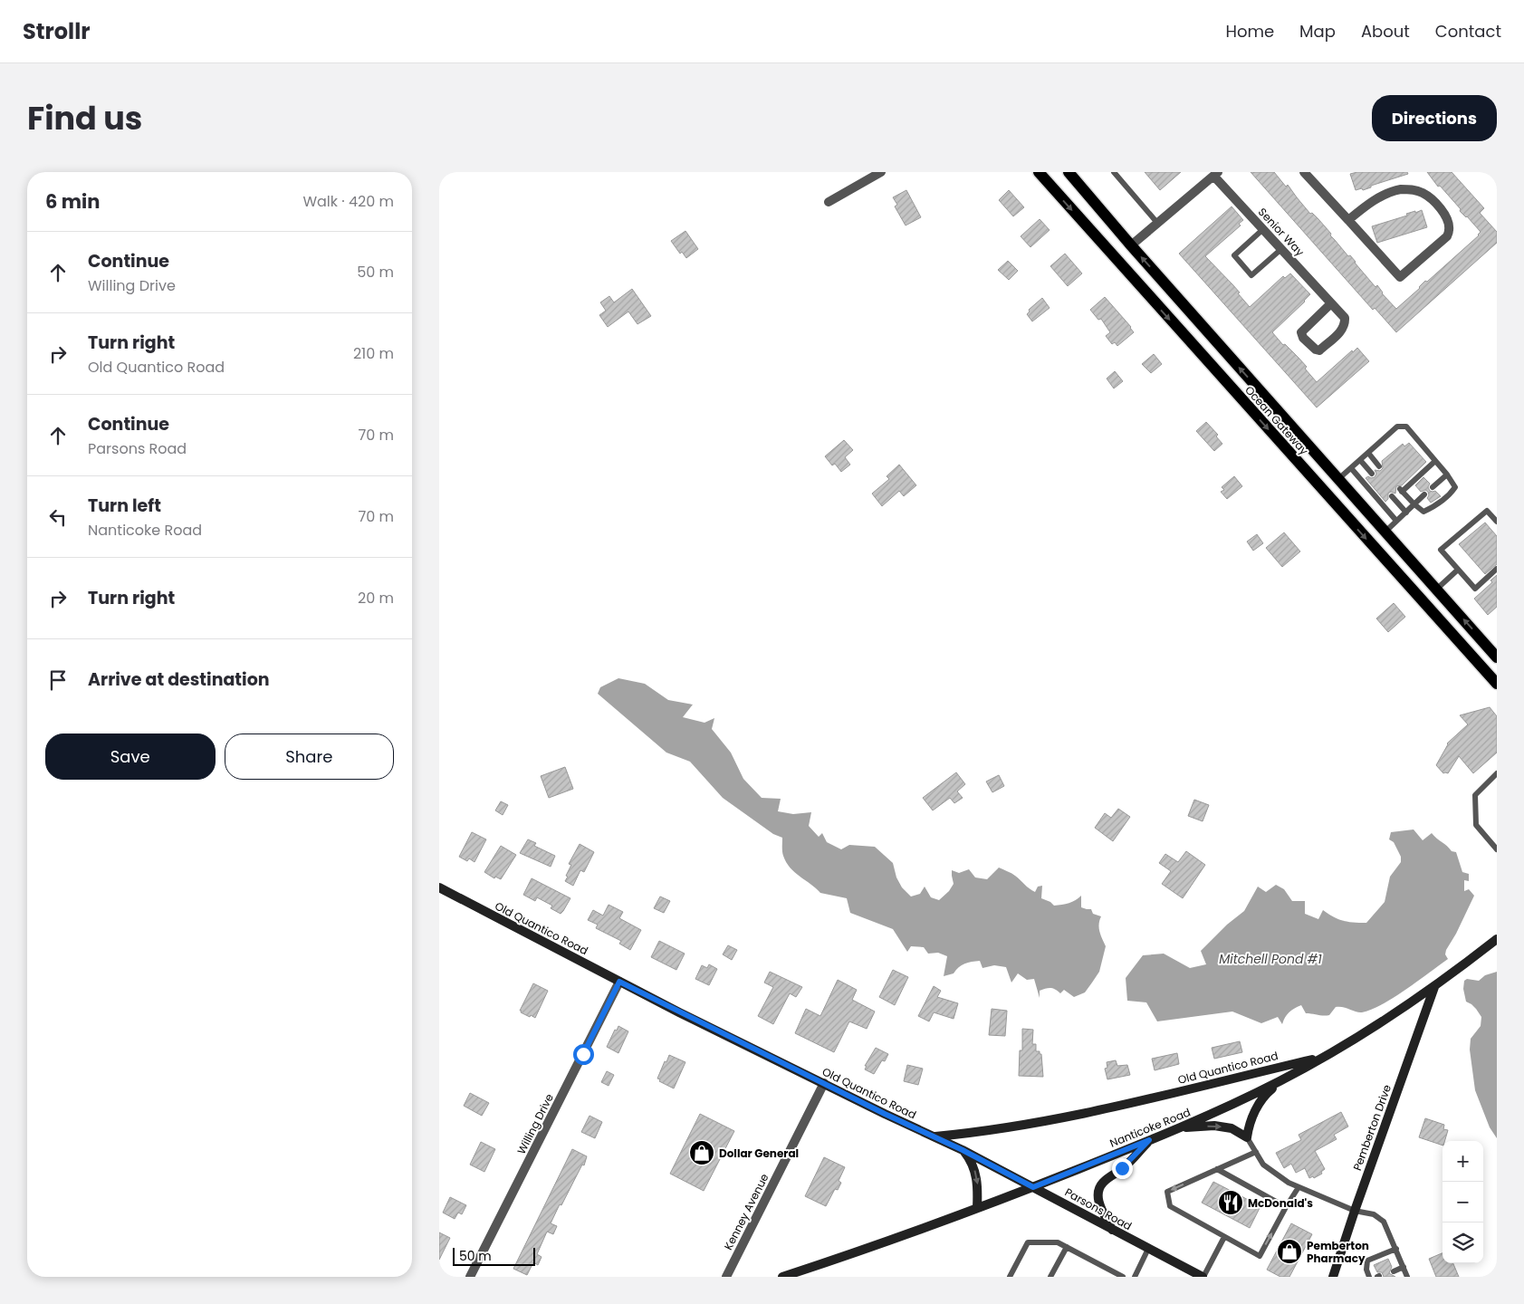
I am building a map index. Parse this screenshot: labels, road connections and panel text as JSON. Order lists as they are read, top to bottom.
{
  "streets": {
    "main road": ["Ocean Gateway"],
    "street": [
      "Senior Way",
      "Old Quantico Road",
      "Willing Drive",
      "Nanticoke Road",
      "Pemberton Drive",
      "Parsons Road",
      "Kenney Avenue"
    ]
  },
  "crossings": [
    ["Old Quantico Road", "Willing Drive"],
    ["Old Quantico Road", "Nanticoke Road"],
    ["Old Quantico Road", "Parsons Road"],
    ["Old Quantico Road", "Kenney Avenue"],
    ["Nanticoke Road", "Pemberton Drive"],
    ["Nanticoke Road", "Parsons Road"]
  ],
  "water": ["Mitchell Pond #1"],
  "places": {
    "shop": ["Dollar General", "Pemberton Pharmacy"],
    "restaurant": ["McDonald's"]
  },
  "scale_bar": "50 m",
  "page": {
    "header": "Strollr",
    "nav": [
      "Home",
      "Map",
      "About",
      "Contact"
    ],
    "title": "Find us",
    "buttons": [
      "Directions",
      ["Save", "Share"]
    ],
    "heading": ["6 min", "Walk · 420 m"],
    "list": [
      ["Continue", "Willing Drive", "50 m"],
      ["Turn right", "Old Quantico Road", "210 m"],
      ["Continue", "Parsons Road", "70 m"],
      ["Turn left", "Nanticoke Road", "70 m"],
      ["Turn right", "20 m"],
      "Arrive at destination"
    ],
    "map_buttons": ["+", "−"],
    "scale": "50 m"
  }
}
